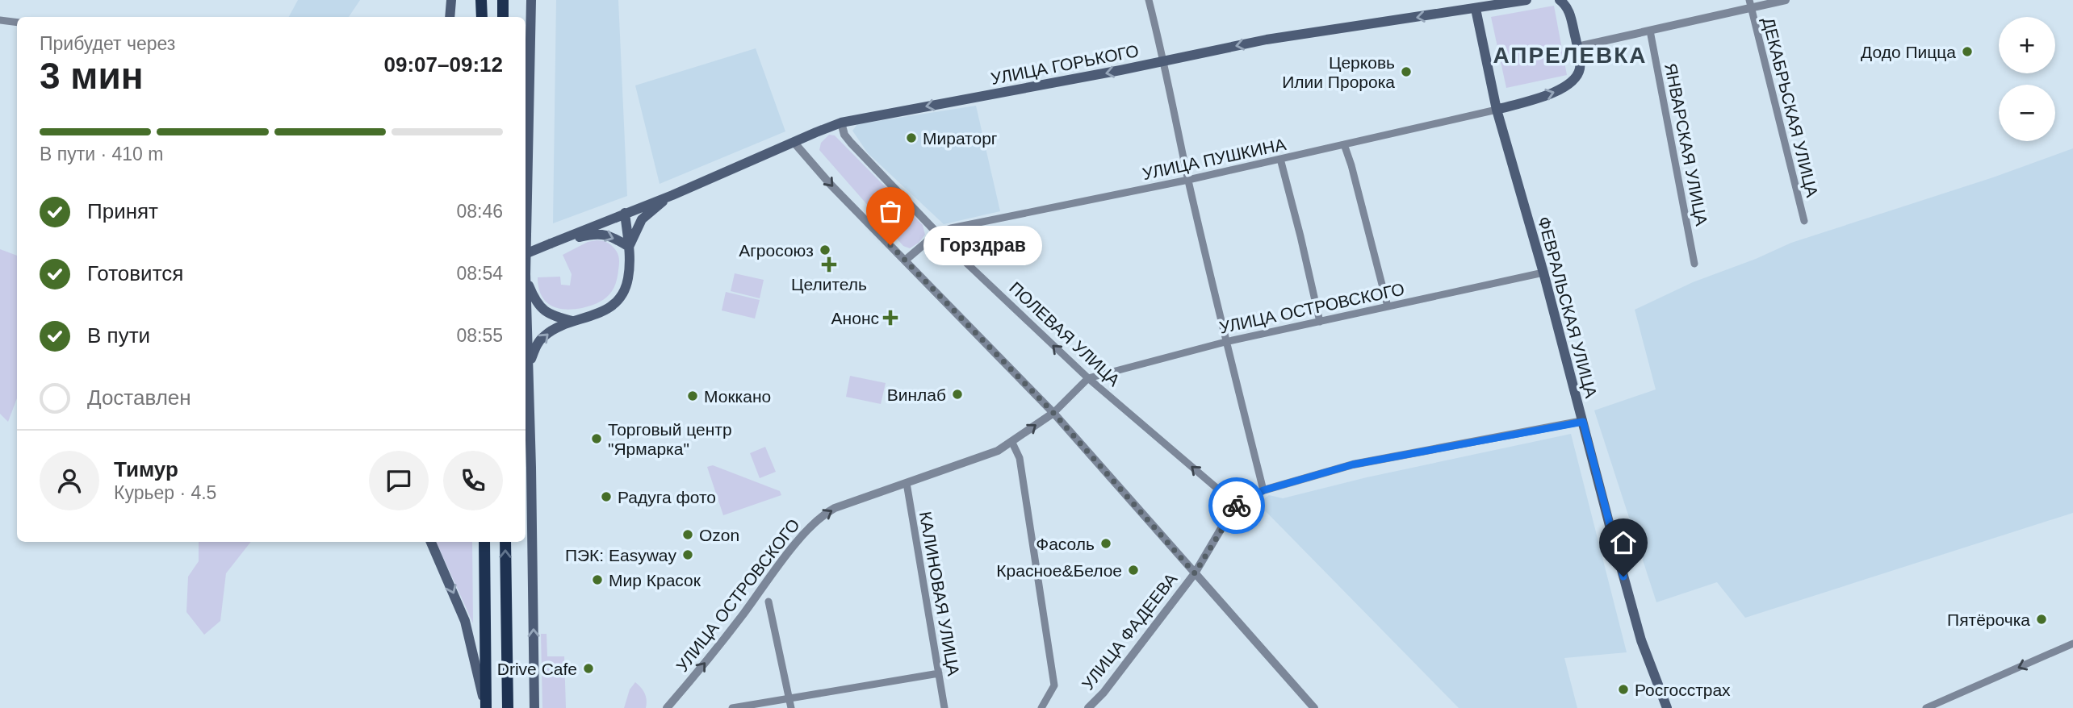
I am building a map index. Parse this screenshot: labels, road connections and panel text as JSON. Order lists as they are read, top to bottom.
{
  "streets": {
    "main road": ["УЛИЦА ГОРЬКОГО", "ФЕВРАЛЬСКАЯ УЛИЦА"],
    "street": [
      "ДЕКАБРЬСКАЯ УЛИЦА",
      "ЯНВАРСКАЯ УЛИЦА",
      "УЛИЦА ПУШКИНА",
      "УЛИЦА ОСТРОВСКОГО",
      "ПОЛЕВАЯ УЛИЦА",
      "КАЛИНОВАЯ УЛИЦА",
      "УЛИЦА ФАДЕЕВА"
    ]
  },
  "crossings": [
    ["УЛИЦА ГОРЬКОГО", "ФЕВРАЛЬСКАЯ УЛИЦА"],
    ["УЛИЦА ГОРЬКОГО", "ПОЛЕВАЯ УЛИЦА"],
    ["УЛИЦА ПУШКИНА", "ФЕВРАЛЬСКАЯ УЛИЦА"],
    ["УЛИЦА ПУШКИНА", "ПОЛЕВАЯ УЛИЦА"],
    ["ФЕВРАЛЬСКАЯ УЛИЦА", "УЛИЦА ОСТРОВСКОГО"],
    ["УЛИЦА ОСТРОВСКОГО", "ПОЛЕВАЯ УЛИЦА"],
    ["УЛИЦА ОСТРОВСКОГО", "КАЛИНОВАЯ УЛИЦА"],
    ["ПОЛЕВАЯ УЛИЦА", "УЛИЦА ФАДЕЕВА"]
  ],
  "one_way": ["УЛИЦА ГОРЬКОГО", "УЛИЦА ОСТРОВСКОГО"],
  "districts": ["АПРЕЛЕВКА"],
  "places": {
    "other": [
      "Додо Пицца",
      "Церковь Илии Пророка",
      "Мираторг",
      "Горздрав",
      "Агросоюз",
      "Винлаб",
      "Моккано",
      "Торговый центр \"Ярмарка\"",
      "Радуга фото",
      "Ozon",
      "Фасоль",
      "ПЭК: Easyway",
      "Красное&Белое",
      "Мир Красок",
      "Пятёрочка",
      "Drive Cafe",
      "Росгосстрах"
    ],
    "health": ["Целитель", "Анонс"]
  },
  "page": {
    "map_buttons": ["+", "−"],
    "heading": ["3 мин", "Прибудет через", "09:07–09:12"],
    "panel": ["Тимур", "Курьер · 4.5"],
    "bar": "В пути · 410 m",
    "list": [
      ["Принят", "08:46"],
      ["Готовится", "08:54"],
      ["В пути", "08:55"],
      "Доставлен"
    ],
    "bubble": "Горздрав"
  }
}
